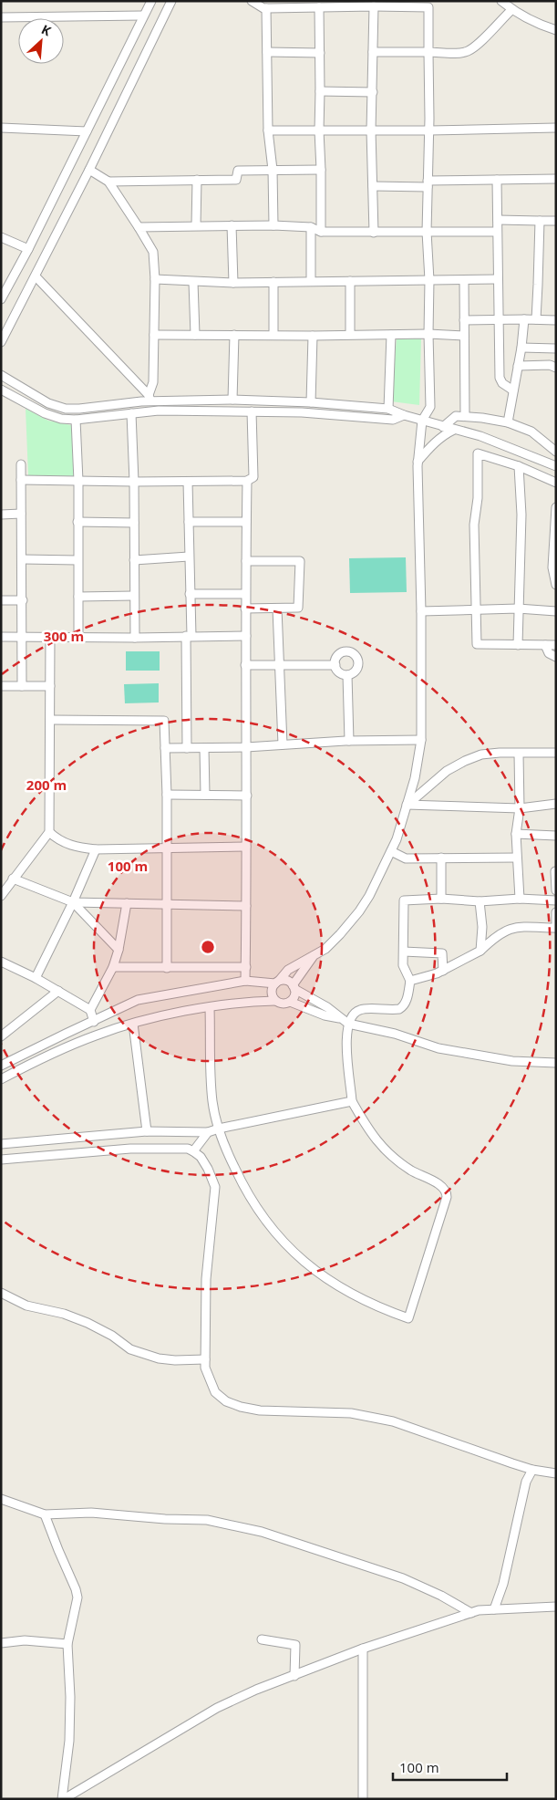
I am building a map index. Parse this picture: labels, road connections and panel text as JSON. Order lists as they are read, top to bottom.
{
  "scale_bar": "100 m",
  "north": "top right",
  "rings": ["300 m", "200 m", "100 m"]
}
